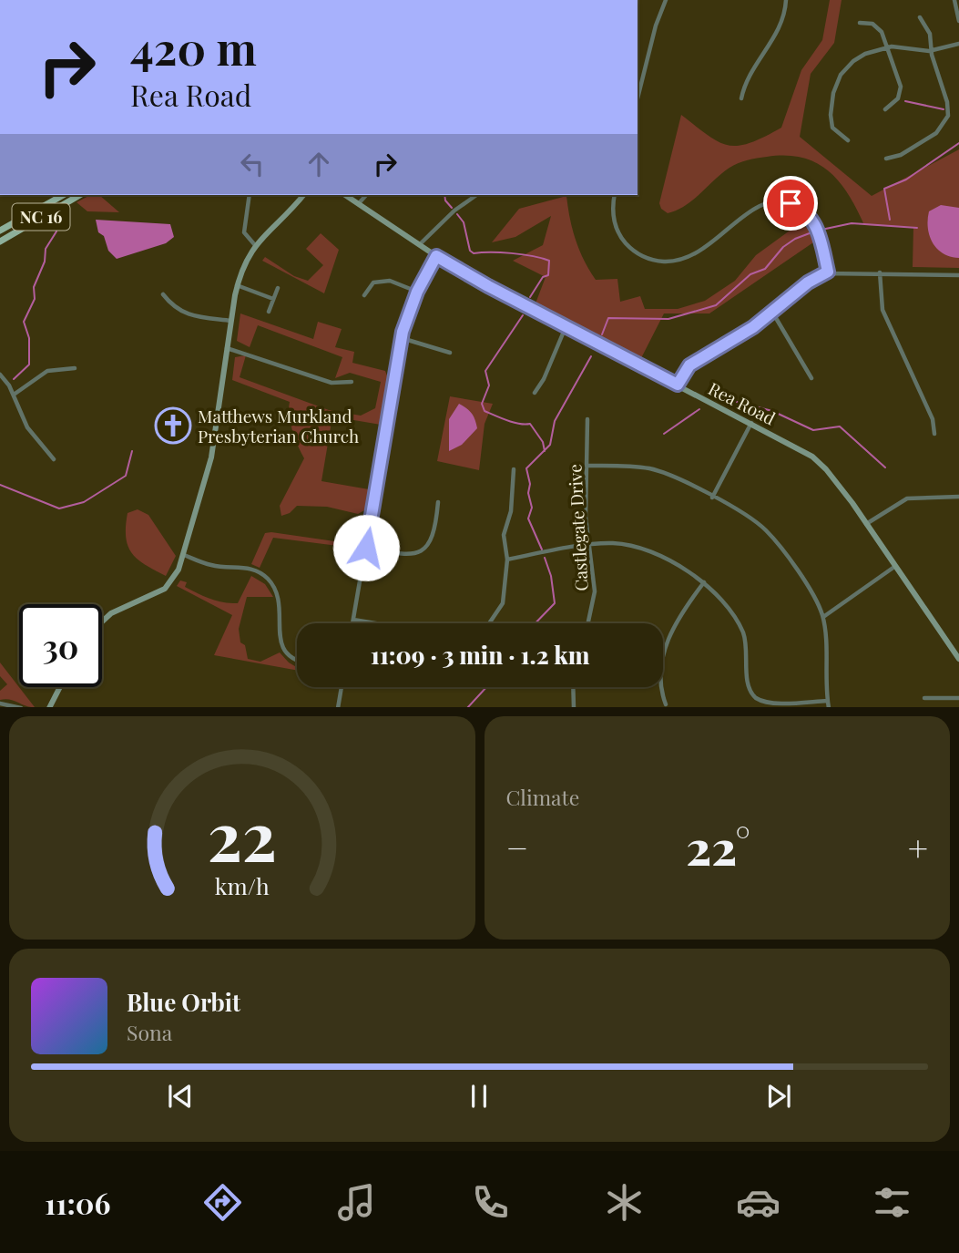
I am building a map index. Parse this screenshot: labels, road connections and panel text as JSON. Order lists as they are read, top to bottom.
{
  "streets": {
    "main road": ["NC 16", "Rea Road"],
    "street": ["Castlegate Drive"]
  },
  "places": {
    "church": ["Matthews Murkland Presbyterian Church"]
  },
  "page": {
    "turn": ["420 m", "Rea Road"],
    "limit": "30",
    "trip": "11:09 · 3 min · 1.2 km",
    "tile": "Climate",
    "heat": ["−", "22°", "+"],
    "song": ["Blue Orbit", "Sona"],
    "tabs": "11:06",
    "gauge": ["22", "km/h"]
  }
}
